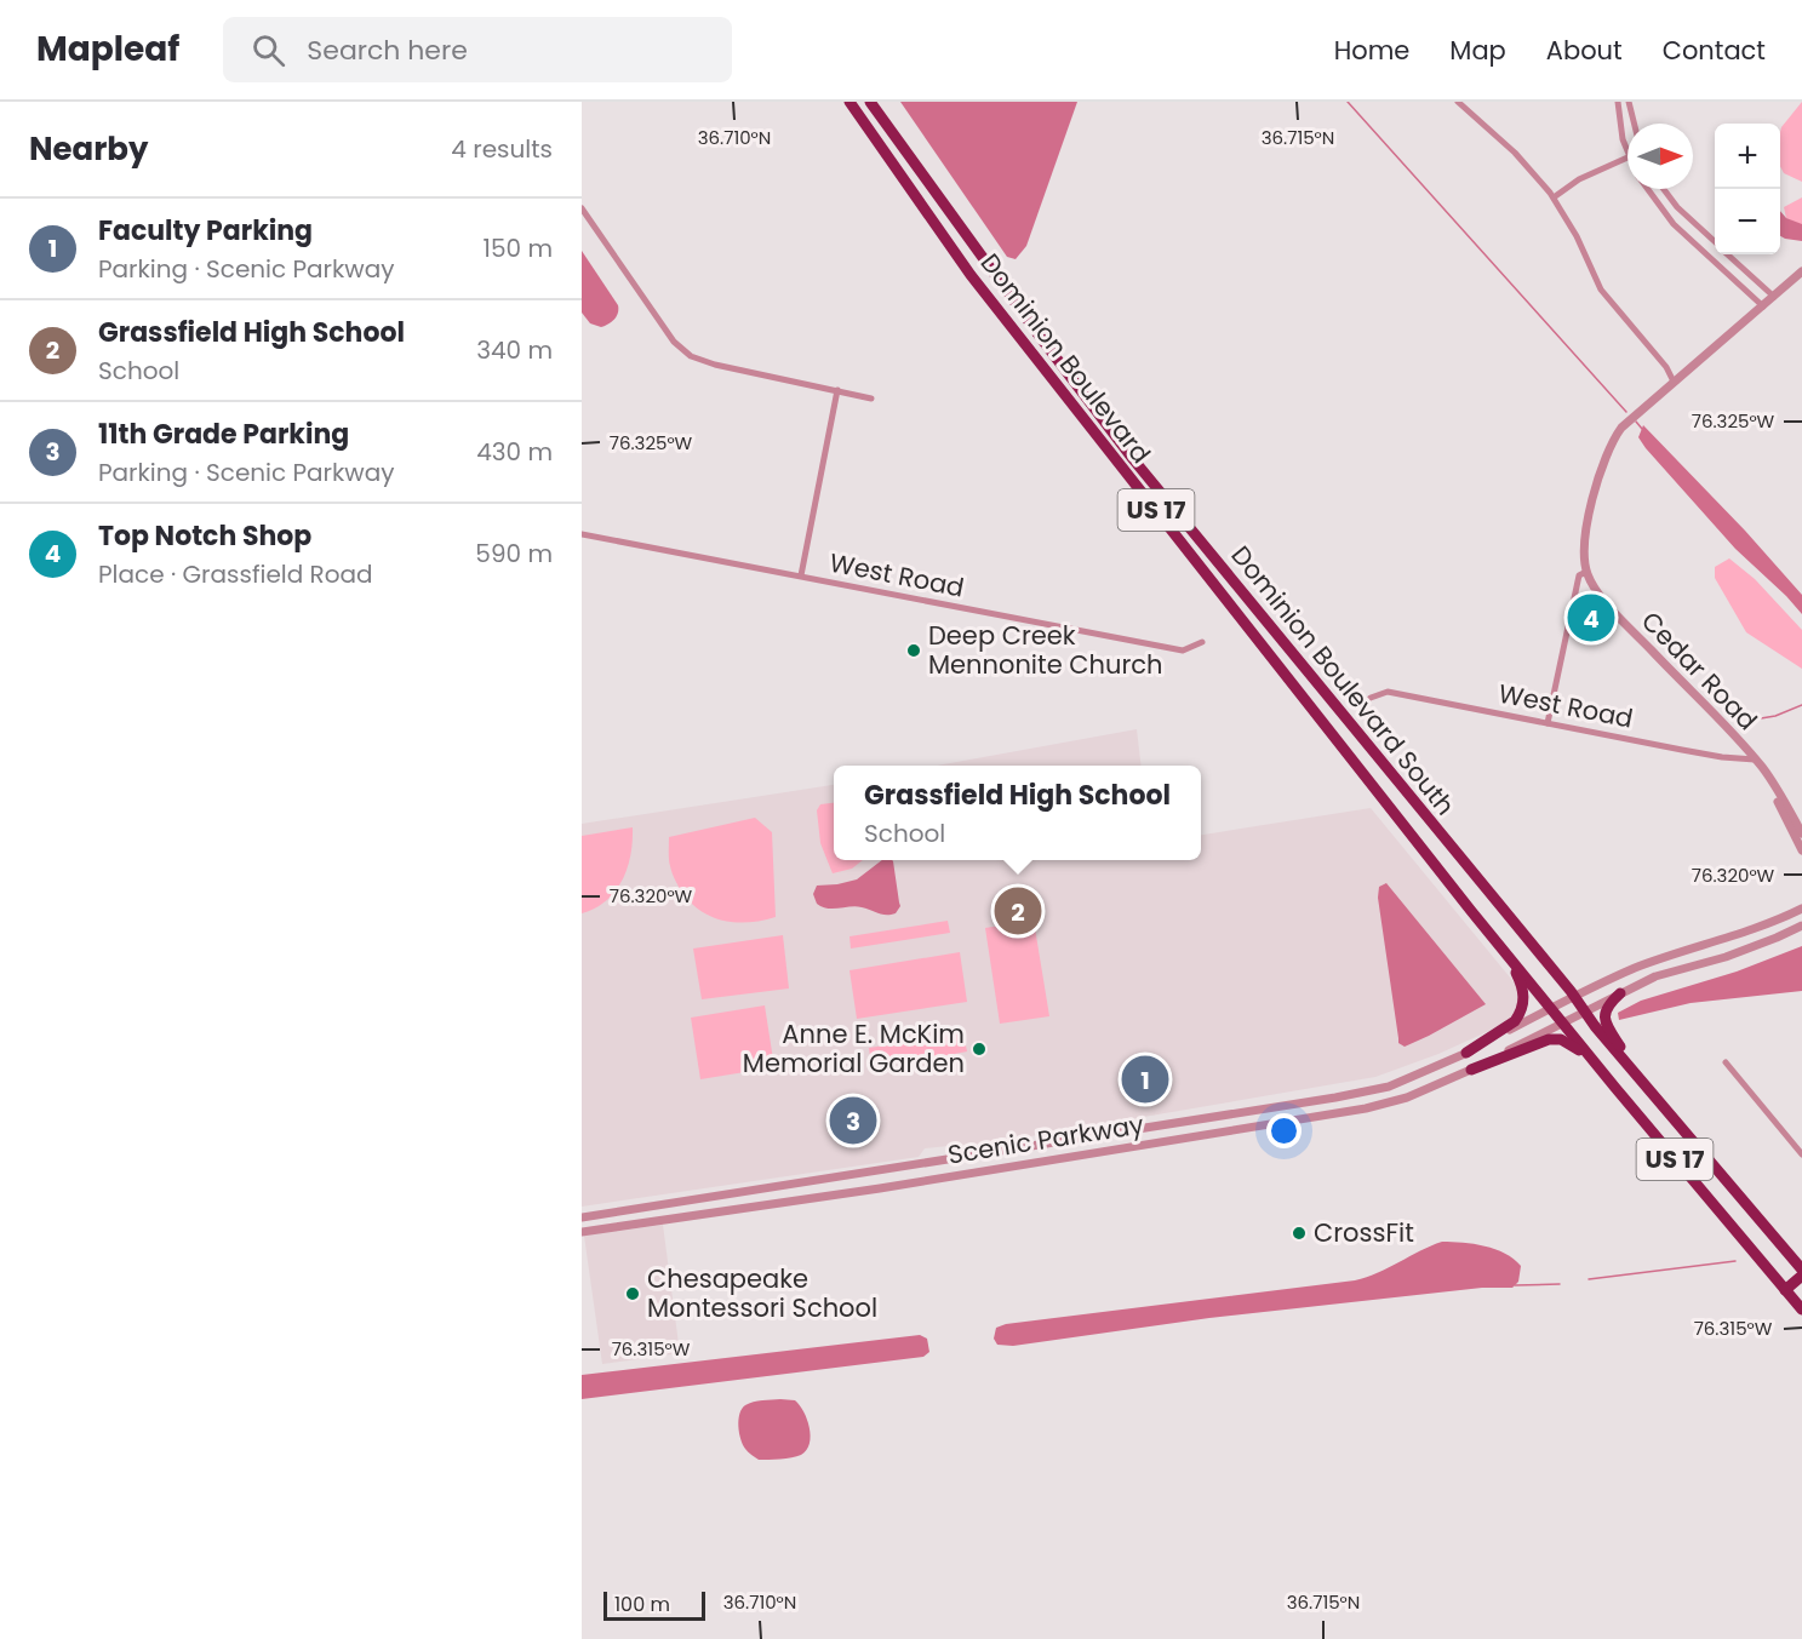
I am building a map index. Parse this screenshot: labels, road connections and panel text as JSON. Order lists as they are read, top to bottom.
{
  "streets": {
    "highway": ["Dominion Boulevard", "US 17", "Dominion Boulevard South"],
    "street": ["West Road", "Cedar Road", "Scenic Parkway"]
  },
  "crossings": [
    ["Dominion Boulevard", "US 17"],
    ["US 17", "Scenic Parkway"],
    ["West Road", "Cedar Road"],
    ["Dominion Boulevard South", "Scenic Parkway"]
  ],
  "places": [
    "Deep Creek Mennonite Church",
    "Anne E. McKim Memorial Garden",
    "CrossFit",
    "Chesapeake Montessori School"
  ],
  "scale_bar": "100 m",
  "north": "right",
  "page": {
    "header": "Mapleaf",
    "search": "Search here",
    "nav": [
      "Home",
      "Map",
      "About",
      "Contact"
    ],
    "heading": ["Nearby", "4 results"],
    "map_buttons": ["+", "−"],
    "list": [
      {
        "mark": "1",
        "name": "Faculty Parking",
        "note": "Parking · Scenic Parkway",
        "value": "150 m"
      },
      {
        "mark": "2",
        "name": "Grassfield High School",
        "note": "School",
        "value": "340 m"
      },
      {
        "mark": "3",
        "name": "11th Grade Parking",
        "note": "Parking · Scenic Parkway",
        "value": "430 m"
      },
      {
        "mark": "4",
        "name": "Top Notch Shop",
        "note": "Place · Grassfield Road",
        "value": "590 m"
      }
    ],
    "pins": [
      "4",
      "2",
      "1",
      "3"
    ],
    "popup": ["Grassfield High School", "School"],
    "scale": "100 m"
  },
  "coordinates": [
    "36.710°N",
    "36.715°N",
    "76.325°W",
    "76.320°W",
    "76.315°W"
  ]
}
